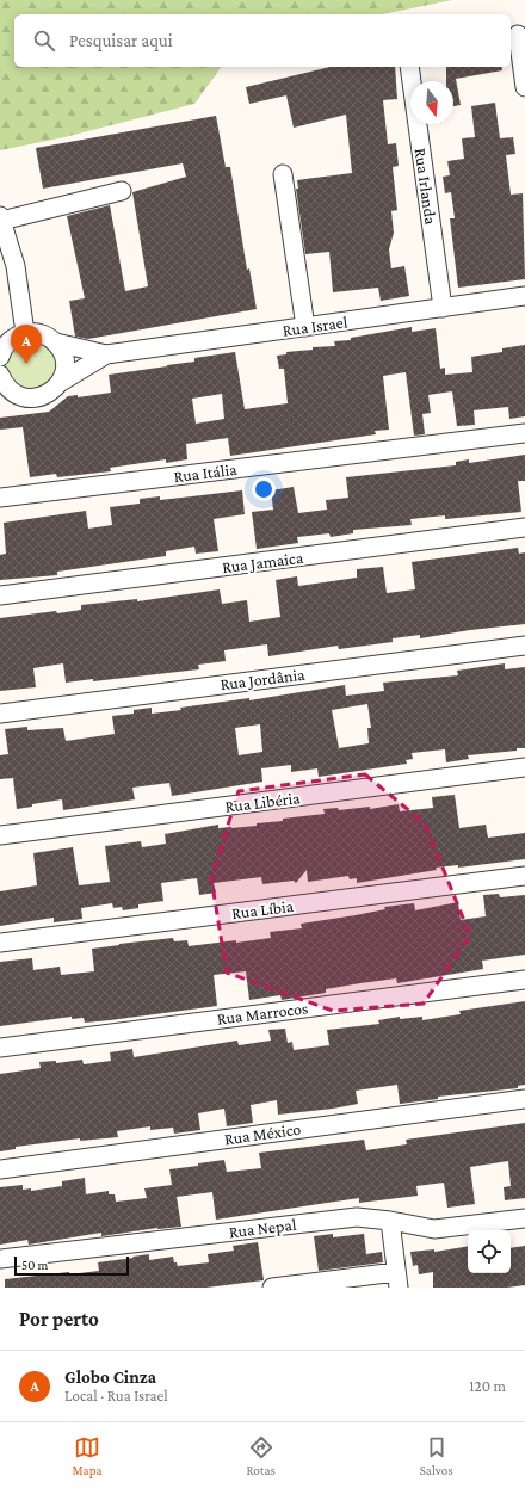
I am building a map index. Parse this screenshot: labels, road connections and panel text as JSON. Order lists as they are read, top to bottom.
{
  "streets": {
    "street": [
      "Rua Irlanda",
      "Rua Israel",
      "Rua Itália",
      "Rua Jamaica",
      "Rua Jordânia",
      "Rua Libéria",
      "Rua Líbia",
      "Rua Marrocos",
      "Rua México",
      "Rua Nepal"
    ]
  },
  "crossings": [
    ["Rua Irlanda", "Rua Israel"]
  ],
  "scale_bar": "50 m",
  "north": "bottom",
  "page": {
    "search": "Pesquisar aqui",
    "pins": "A",
    "scale": "50 m",
    "heading": "Por perto",
    "list": [
      {
        "mark": "A",
        "name": "Globo Cinza",
        "note": "Local · Rua Israel",
        "value": "120 m"
      }
    ],
    "nav": ["Mapa", "Rotas", "Salvos"]
  }
}
